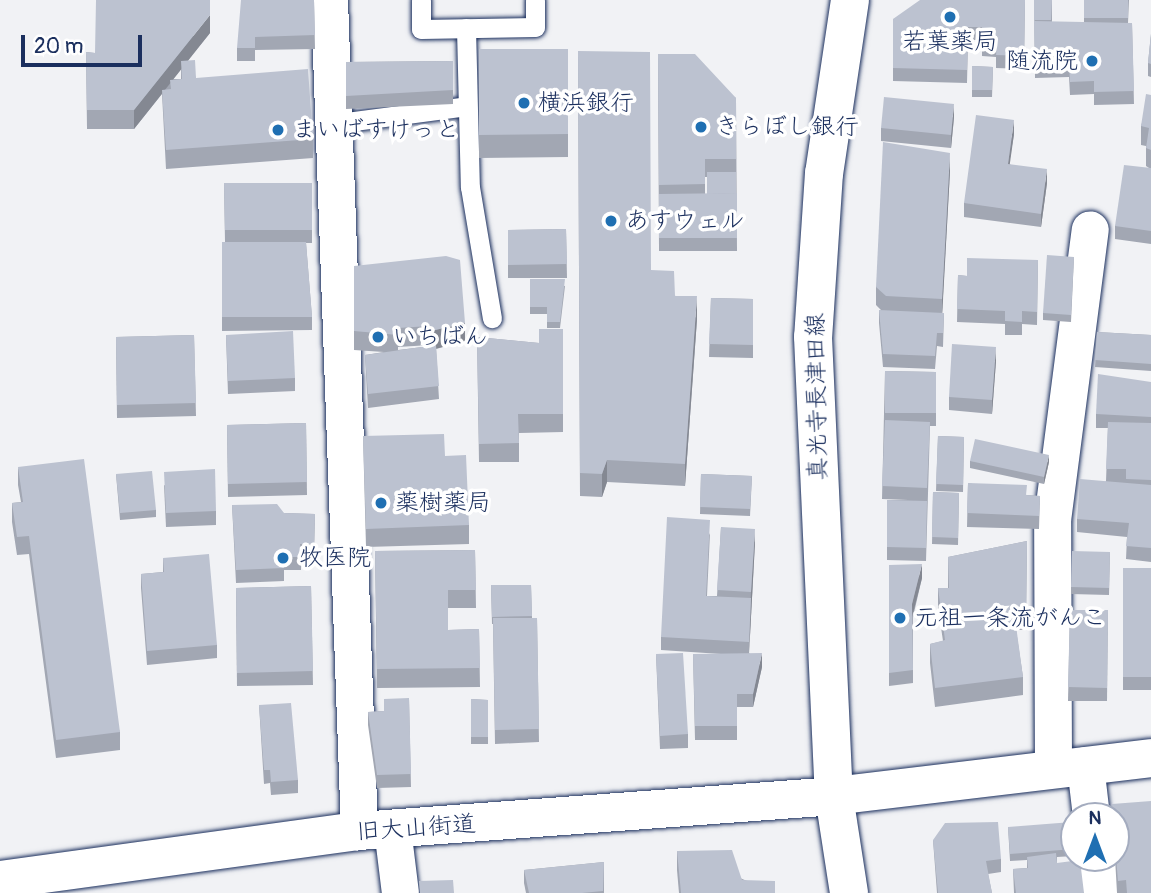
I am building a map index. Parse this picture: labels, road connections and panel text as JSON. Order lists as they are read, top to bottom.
{
  "streets": {
    "main road": ["真光寺長津田線", "旧大山街道"]
  },
  "crossings": [
    ["真光寺長津田線", "旧大山街道"]
  ],
  "places": [
    "若葉薬局",
    "随流院",
    "横浜銀行",
    "きらぼし銀行",
    "まいばすけっと",
    "あすウェル",
    "いちばん",
    "薬樹薬局",
    "牧医院",
    "元祖一条流がんこ"
  ],
  "scale_bar": "20 m",
  "north": "top"
}
